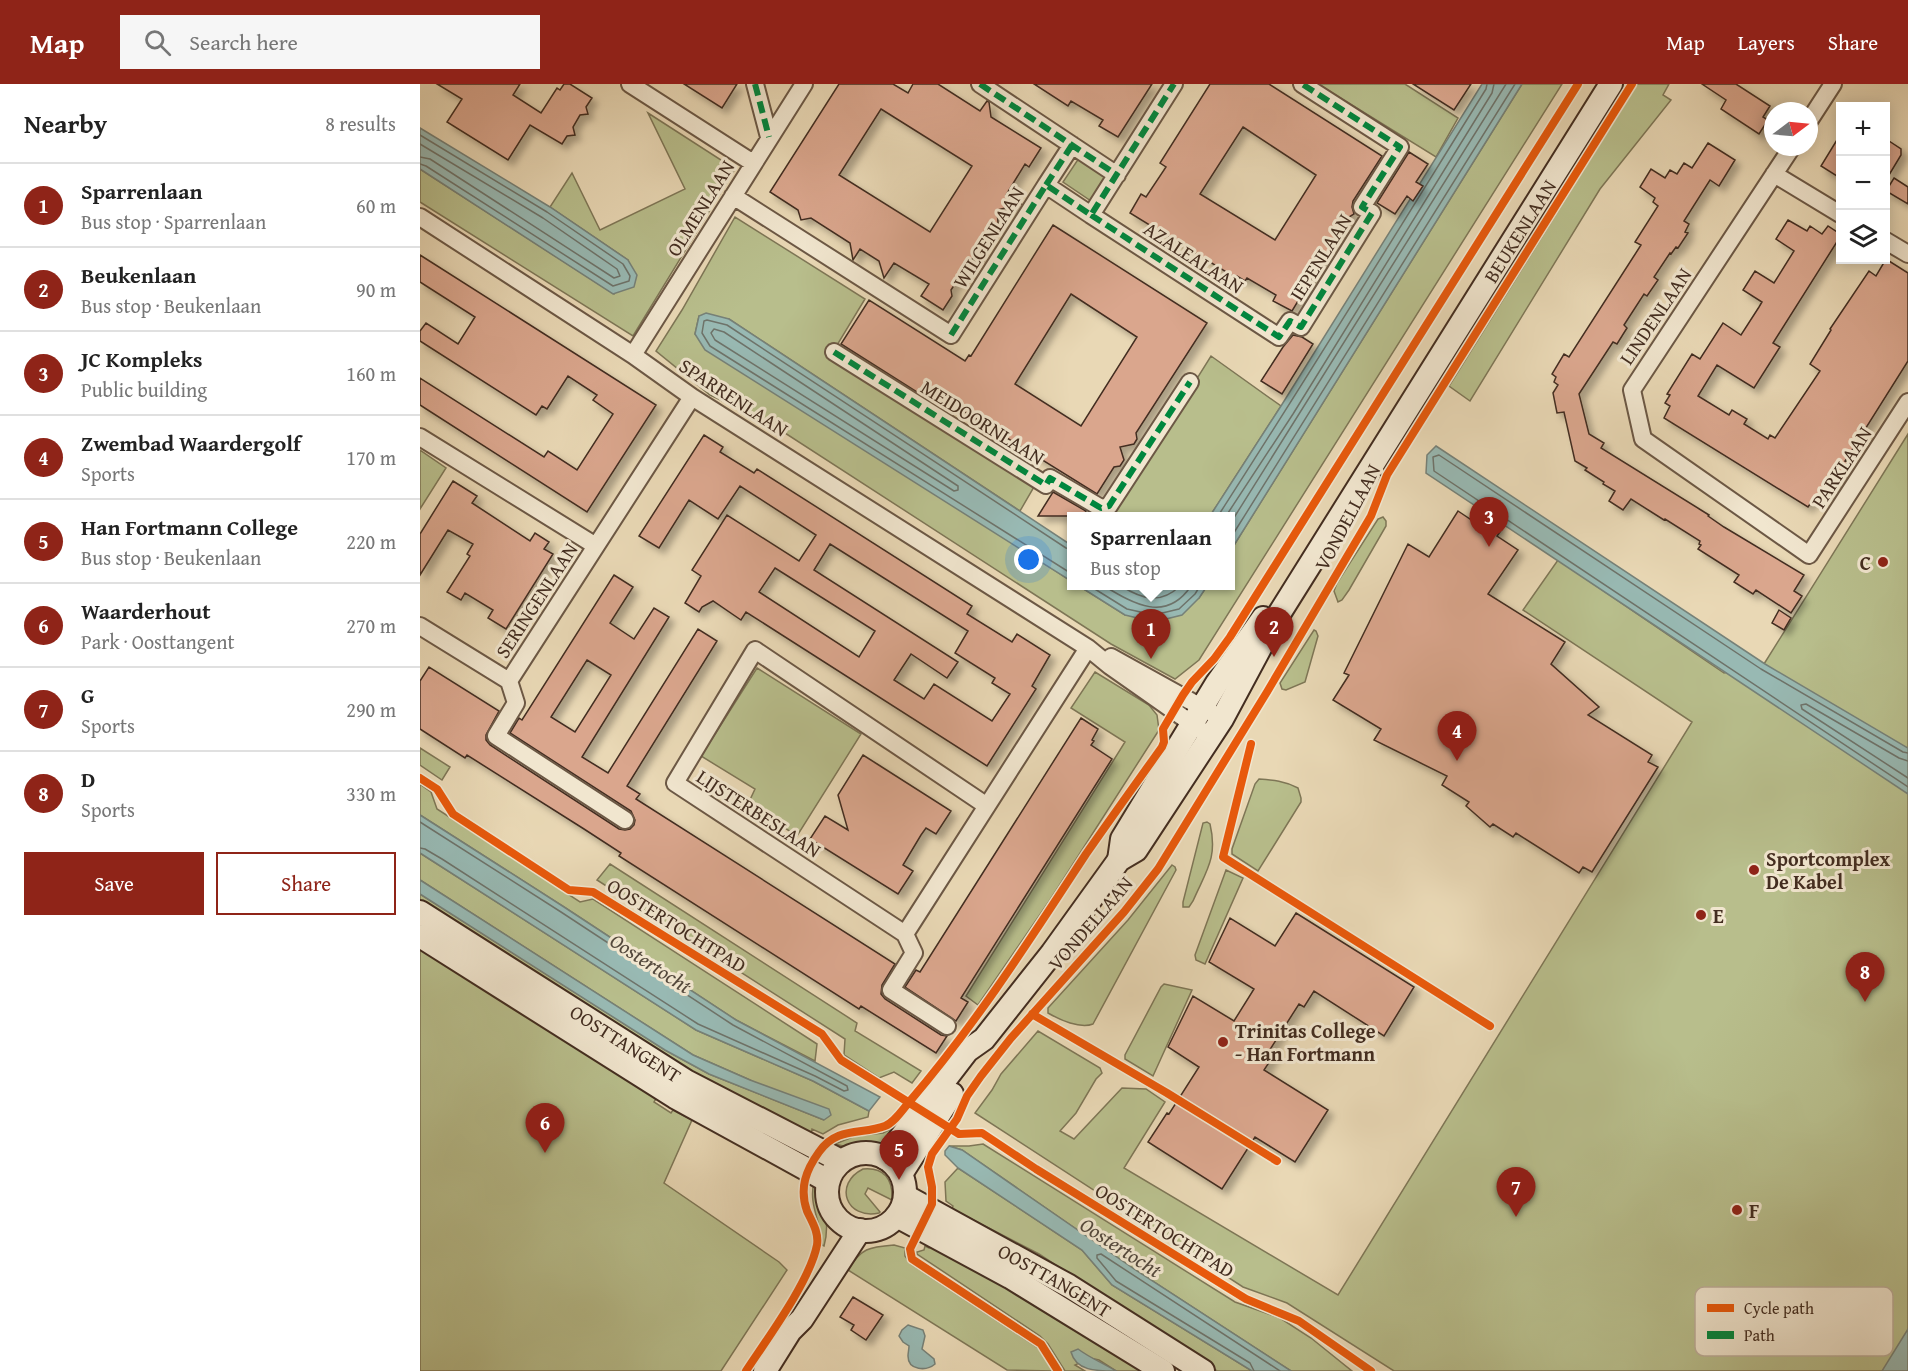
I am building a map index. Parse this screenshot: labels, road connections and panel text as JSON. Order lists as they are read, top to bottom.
{
  "streets": {
    "street": [
      "OLMENLAAN",
      "BEUKENLAAN",
      "WILGENLAAN",
      "AZALEALAAN",
      "IEPENLAAN",
      "LINDENLAAN",
      "SPARRENLAAN",
      "MEIDOORNLAAN",
      "PARKLAAN",
      "SERINGENLAAN",
      "LIJSTERBESLAAN",
      "OOSTTANGENT"
    ],
    "cycle path": ["VONDELLAAN", "OOSTERTOCHTPAD"]
  },
  "crossings": [
    ["OLMENLAAN", "WILGENLAAN"],
    ["OLMENLAAN", "SPARRENLAAN"],
    ["BEUKENLAAN", "SPARRENLAAN"],
    ["BEUKENLAAN", "OOSTTANGENT"],
    ["WILGENLAAN", "AZALEALAAN"],
    ["AZALEALAAN", "IEPENLAAN"],
    ["LINDENLAAN", "PARKLAAN"],
    ["SPARRENLAAN", "SERINGENLAAN"]
  ],
  "water": ["Oostertocht"],
  "places": [
    "C",
    "Sportcomplex De Kabel",
    "E",
    "Trinitas College - Han Fortmann",
    "F"
  ],
  "legend": ["Cycle path", "Path"],
  "north": "right",
  "page": {
    "header": "Map",
    "search": "Search here",
    "nav": ["Map", "Layers", "Share"],
    "heading": ["Nearby", "8 results"],
    "map_buttons": ["+", "−"],
    "list": [
      {
        "mark": "1",
        "name": "Sparrenlaan",
        "note": "Bus stop · Sparrenlaan",
        "value": "60 m"
      },
      {
        "mark": "2",
        "name": "Beukenlaan",
        "note": "Bus stop · Beukenlaan",
        "value": "90 m"
      },
      {
        "mark": "3",
        "name": "JC Kompleks",
        "note": "Public building",
        "value": "160 m"
      },
      {
        "mark": "4",
        "name": "Zwembad Waardergolf",
        "note": "Sports",
        "value": "170 m"
      },
      {
        "mark": "5",
        "name": "Han Fortmann College",
        "note": "Bus stop · Beukenlaan",
        "value": "220 m"
      },
      {
        "mark": "6",
        "name": "Waarderhout",
        "note": "Park · Oosttangent",
        "value": "270 m"
      },
      {
        "mark": "7",
        "name": "G",
        "note": "Sports",
        "value": "290 m"
      },
      {
        "mark": "8",
        "name": "D",
        "note": "Sports",
        "value": "330 m"
      }
    ],
    "pins": [
      "3",
      "2",
      "1",
      "4",
      "8",
      "6",
      "5",
      "7"
    ],
    "popup": ["Sparrenlaan", "Bus stop"],
    "buttons": ["Save", "Share"]
  }
}
